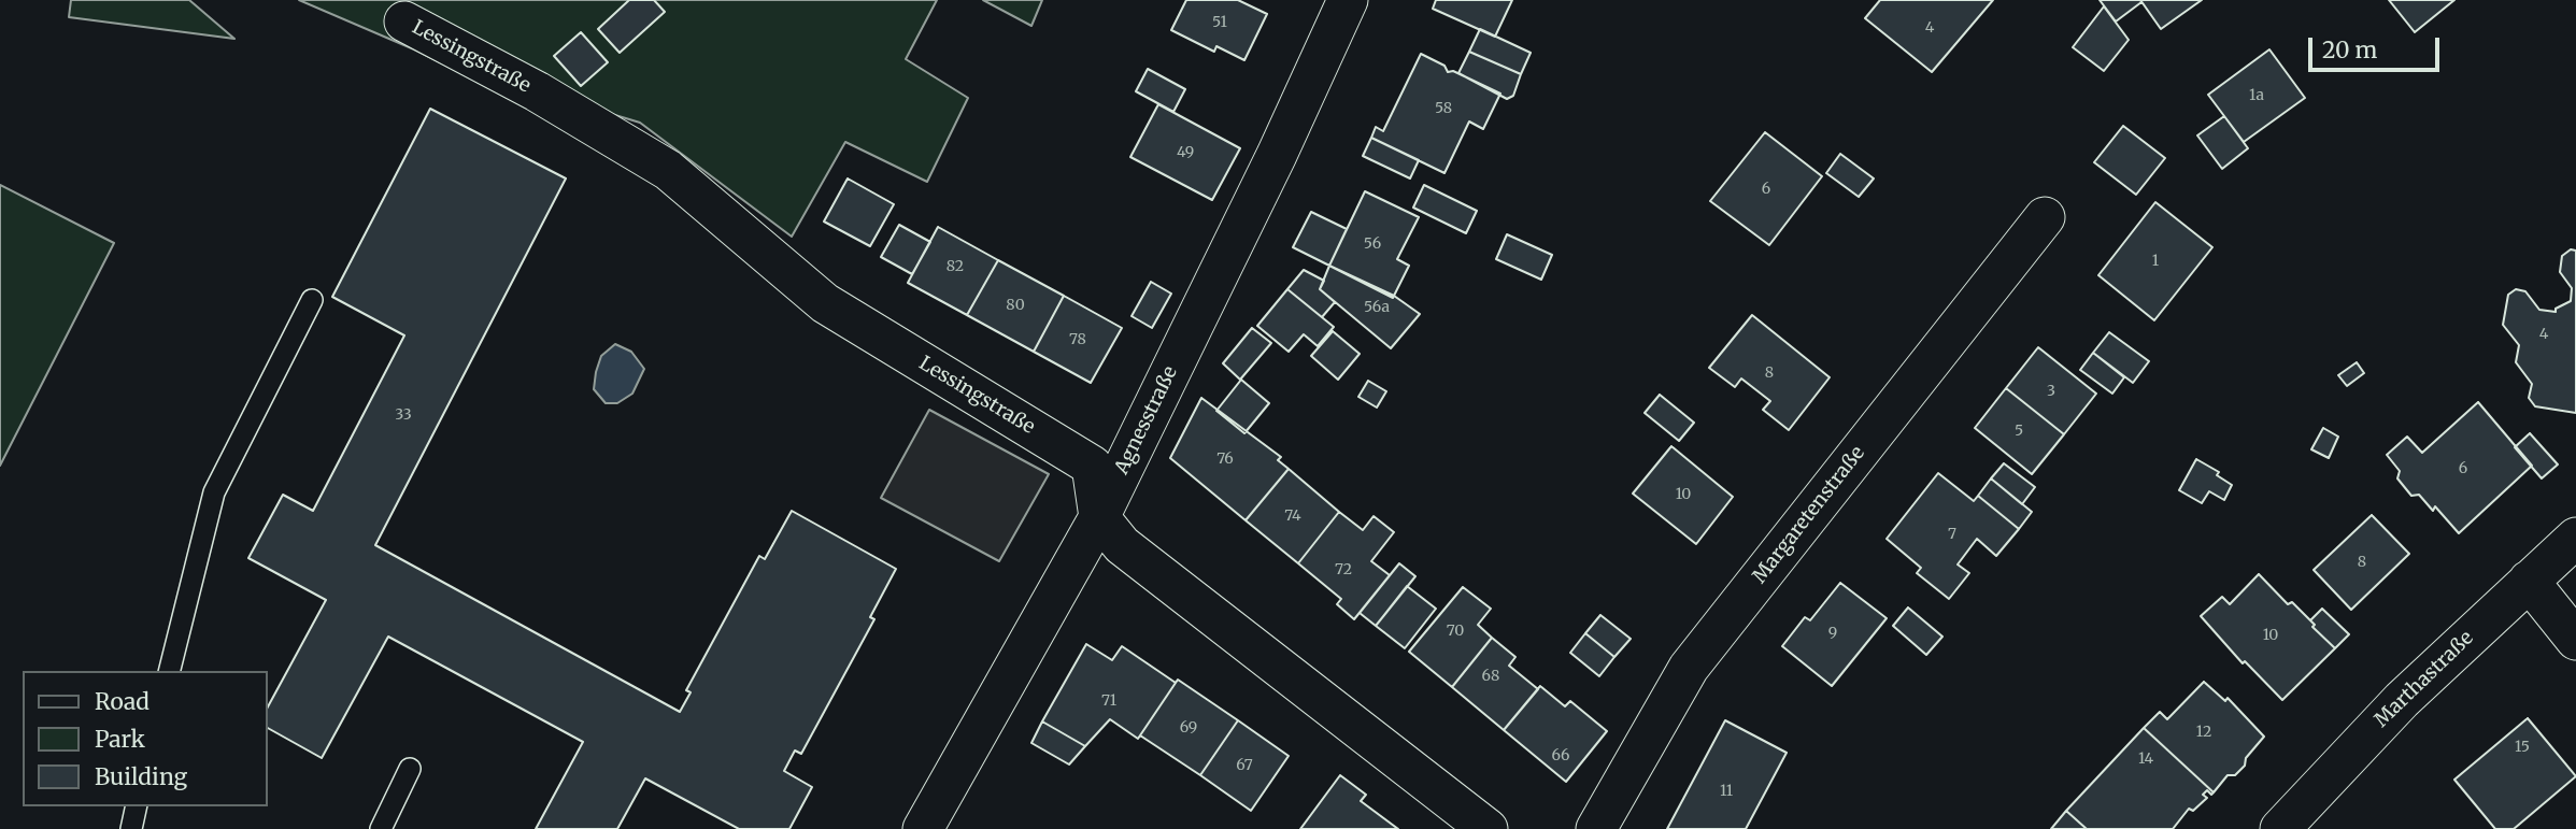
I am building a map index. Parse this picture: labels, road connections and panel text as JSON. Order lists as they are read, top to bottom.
{
  "streets": {
    "street": [
      "Lessingstraße",
      "Agnesstraße",
      "Margaretenstraße",
      "Marthastraße"
    ]
  },
  "crossings": [
    ["Lessingstraße", "Agnesstraße"]
  ],
  "house_numbers": [
    "51",
    "4",
    "1a",
    "58",
    "49",
    "6",
    "56",
    "1",
    "82",
    "80",
    "56a",
    "4",
    "78",
    "8",
    "3",
    "33",
    "5",
    "76",
    "6",
    "10",
    "74",
    "7",
    "8",
    "72",
    "70",
    "9",
    "10",
    "68",
    "71",
    "69",
    "12",
    "15",
    "66",
    "14",
    "67",
    "11"
  ],
  "legend": ["Road", "Park", "Building"],
  "scale_bar": "20 m"
}
